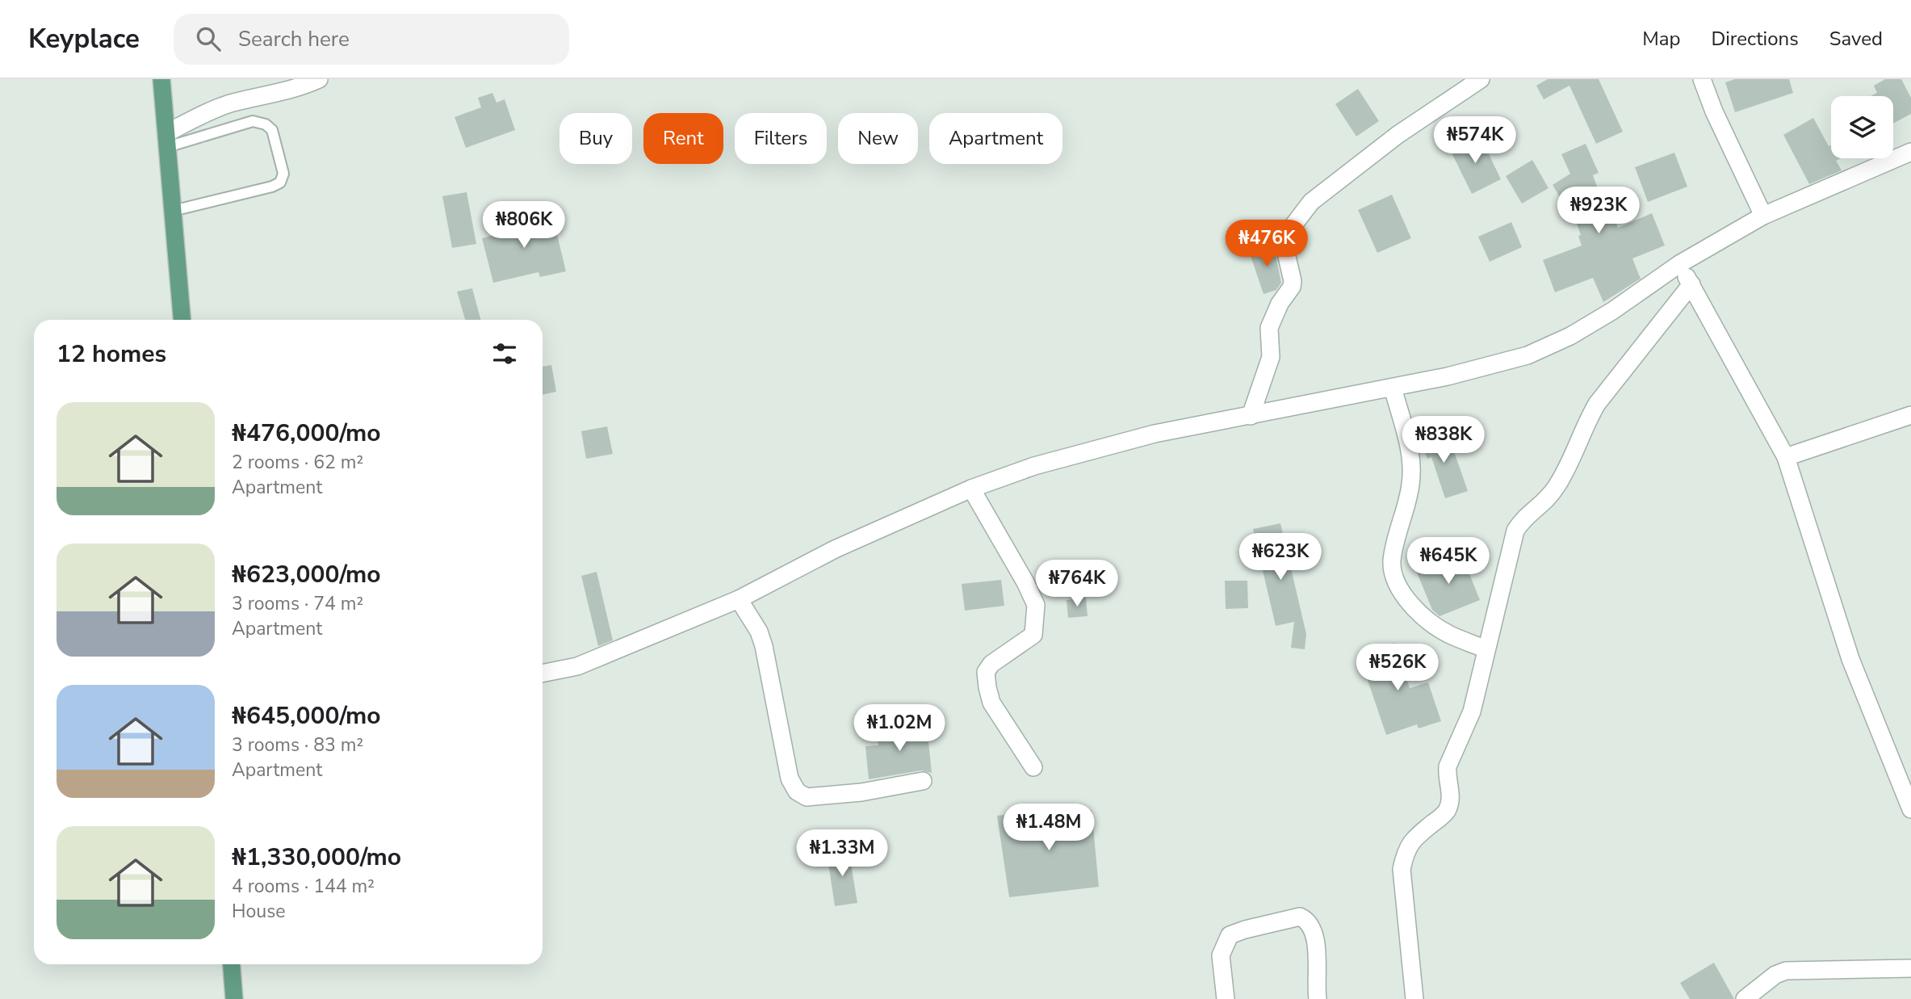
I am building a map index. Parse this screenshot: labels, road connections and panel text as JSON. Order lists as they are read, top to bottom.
{
  "page": {
    "header": "Keyplace",
    "search": "Search here",
    "nav": ["Map", "Directions", "Saved"],
    "chip": [
      "Buy",
      "Rent",
      "Filters",
      "New",
      "Apartment"
    ],
    "price": [
      "₦574K",
      "₦923K",
      "₦806K",
      "₦476K",
      "₦838K",
      "₦623K",
      "₦645K",
      "₦764K",
      "₦526K",
      "₦1.02M",
      "₦1.48M",
      "₦1.33M"
    ],
    "heading": "12 homes",
    "list": [
      {
        "name": "₦476,000/mo",
        "note": "2 rooms · 62 m² · Apartment"
      },
      {
        "name": "₦623,000/mo",
        "note": "3 rooms · 74 m² · Apartment"
      },
      {
        "name": "₦645,000/mo",
        "note": "3 rooms · 83 m² · Apartment"
      },
      {
        "name": "₦1,330,000/mo",
        "note": "4 rooms · 144 m² · House"
      }
    ]
  }
}
